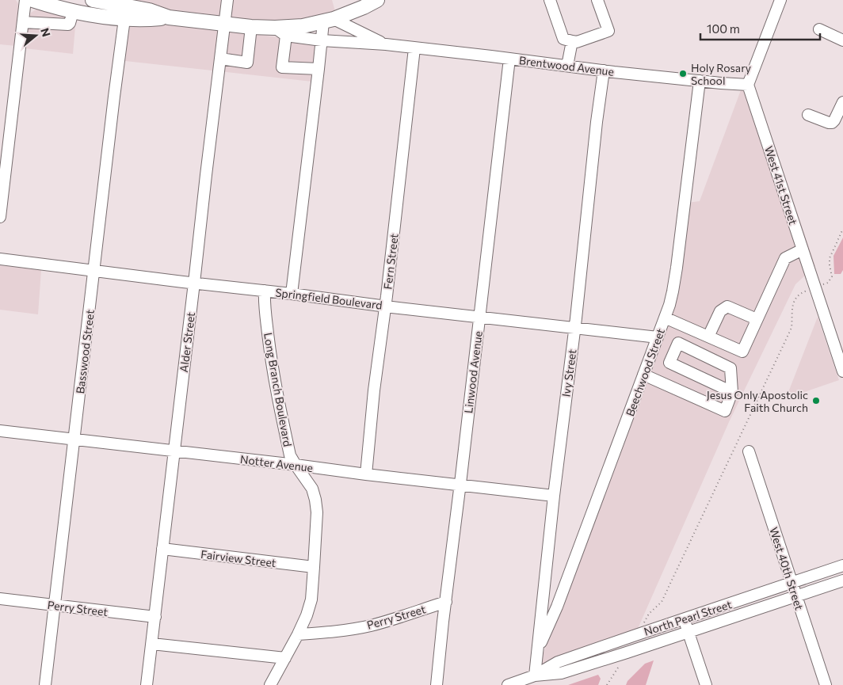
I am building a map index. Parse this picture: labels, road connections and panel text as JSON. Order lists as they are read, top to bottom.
{
  "streets": {
    "main road": ["Brentwood Avenue"],
    "street": [
      "West 41st Street",
      "Fern Street",
      "Springfield Boulevard",
      "Alder Street",
      "Basswood Street",
      "Linwood Avenue",
      "Beechwood Street",
      "Ivy Street",
      "Long Branch Boulevard",
      "Notter Avenue",
      "Fairview Street",
      "West 40th Street",
      "Perry Street",
      "North Pearl Street"
    ]
  },
  "crossings": [
    ["Brentwood Avenue", "West 41st Street"],
    ["Brentwood Avenue", "Fern Street"],
    ["Brentwood Avenue", "Alder Street"],
    ["Brentwood Avenue", "Basswood Street"],
    ["Brentwood Avenue", "Linwood Avenue"],
    ["Brentwood Avenue", "Beechwood Street"],
    ["Brentwood Avenue", "Ivy Street"],
    ["Fern Street", "Springfield Boulevard"],
    ["Fern Street", "Notter Avenue"],
    ["Springfield Boulevard", "Alder Street"],
    ["Springfield Boulevard", "Basswood Street"],
    ["Springfield Boulevard", "Linwood Avenue"],
    ["Springfield Boulevard", "Beechwood Street"],
    ["Springfield Boulevard", "Ivy Street"],
    ["Springfield Boulevard", "Long Branch Boulevard"],
    ["Alder Street", "Notter Avenue"],
    ["Alder Street", "Fairview Street"],
    ["Alder Street", "Perry Street"],
    ["Basswood Street", "Notter Avenue"],
    ["Basswood Street", "Perry Street"],
    ["Linwood Avenue", "Notter Avenue"],
    ["Linwood Avenue", "Perry Street"],
    ["Beechwood Street", "Ivy Street"],
    ["Ivy Street", "Notter Avenue"],
    ["Ivy Street", "North Pearl Street"],
    ["Long Branch Boulevard", "Notter Avenue"],
    ["Long Branch Boulevard", "Fairview Street"],
    ["Long Branch Boulevard", "Perry Street"],
    ["West 40th Street", "North Pearl Street"]
  ],
  "places": ["Holy Rosary School", "Jesus Only Apostolic Faith Church"],
  "scale_bar": "100 m",
  "north": "right"
}
